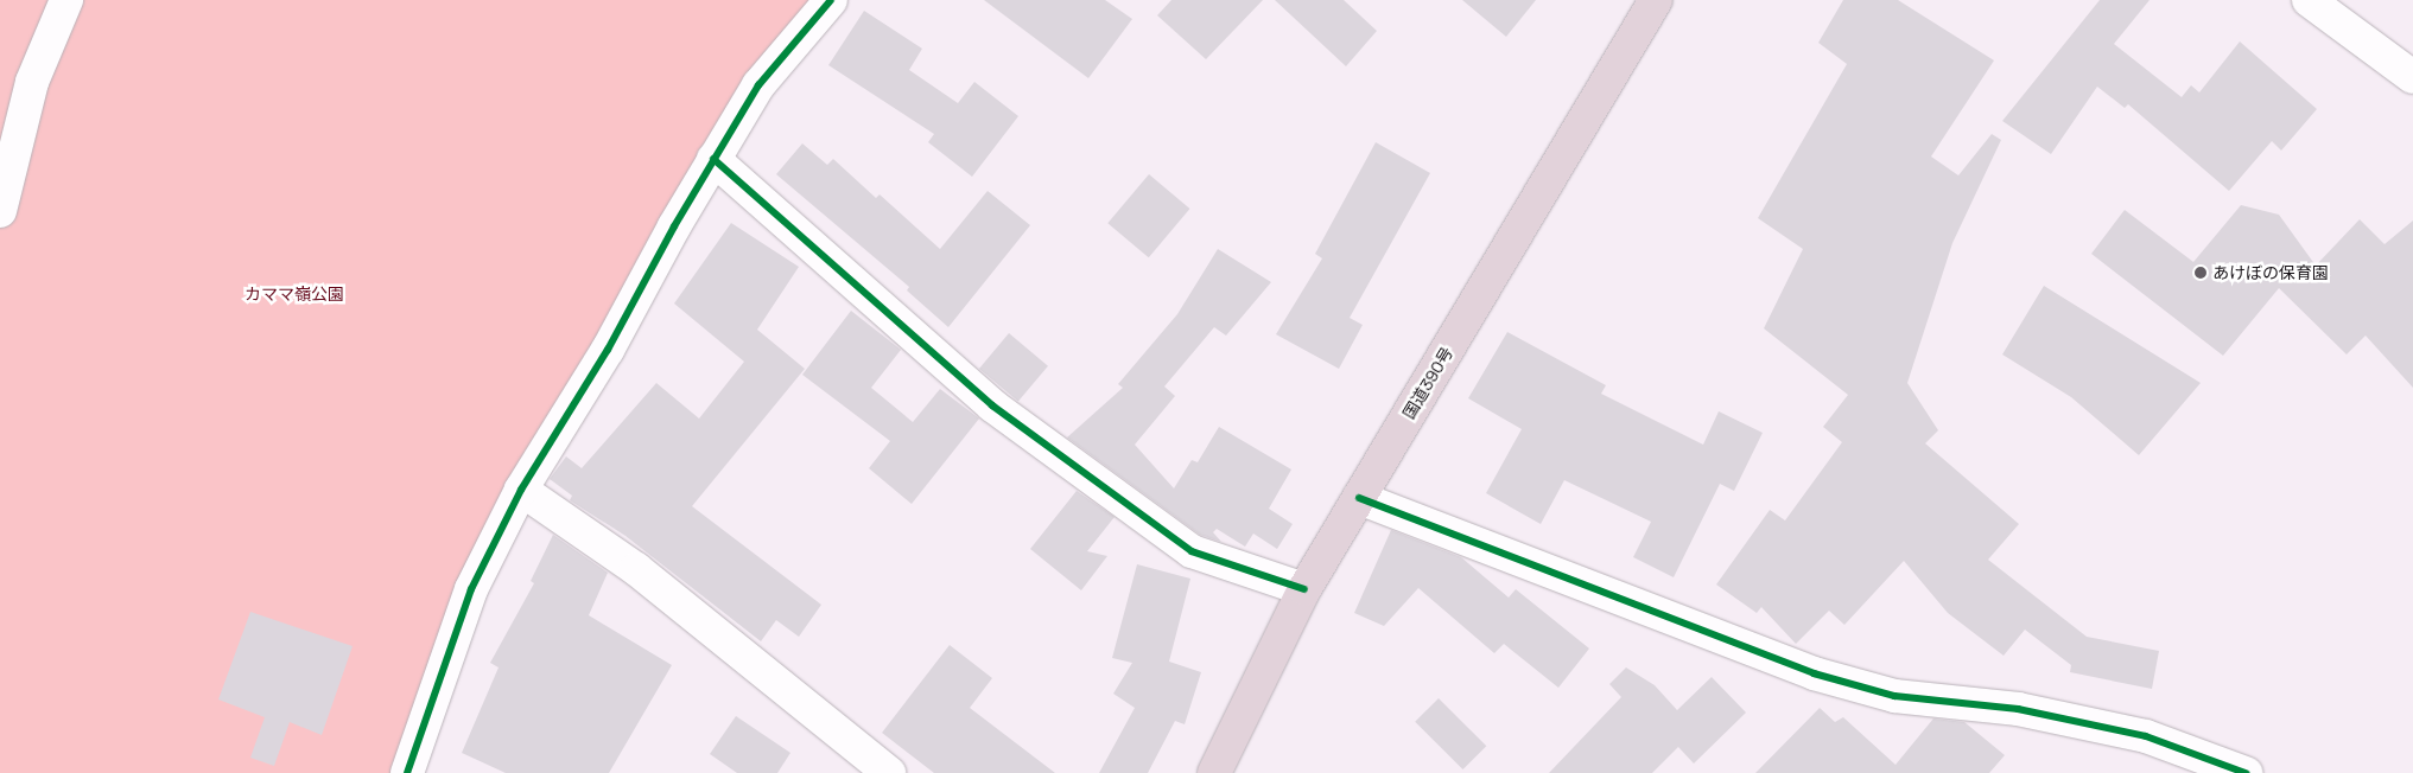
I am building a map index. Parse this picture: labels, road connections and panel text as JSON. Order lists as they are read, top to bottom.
{
  "streets": {
    "highway": ["国道390号"]
  },
  "parks": ["カママ嶺公園"],
  "places": ["あけぼの保育園"]
}
